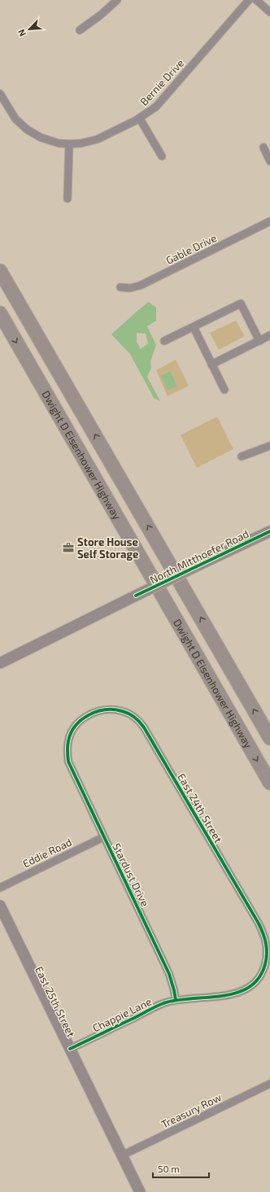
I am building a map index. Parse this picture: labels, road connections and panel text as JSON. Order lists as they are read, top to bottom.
{
  "streets": {
    "highway": ["Dwight D Eisenhower Highway"],
    "street": [
      "Bernie Drive",
      "Gable Drive",
      "North Mitthoefer Road",
      "East 24th Street",
      "Eddie Road",
      "Stardust Drive",
      "East 25th Street",
      "Chappie Lane",
      "Treasury Row"
    ]
  },
  "crossings": [
    ["East 24th Street", "Stardust Drive"],
    ["East 24th Street", "Chappie Lane"],
    ["Eddie Road", "Stardust Drive"],
    ["Stardust Drive", "Chappie Lane"],
    ["East 25th Street", "Chappie Lane"],
    ["East 25th Street", "Treasury Row"]
  ],
  "places": {
    "office": ["Store House Self Storage"]
  },
  "scale_bar": "50 m",
  "north": "bottom left"
}
